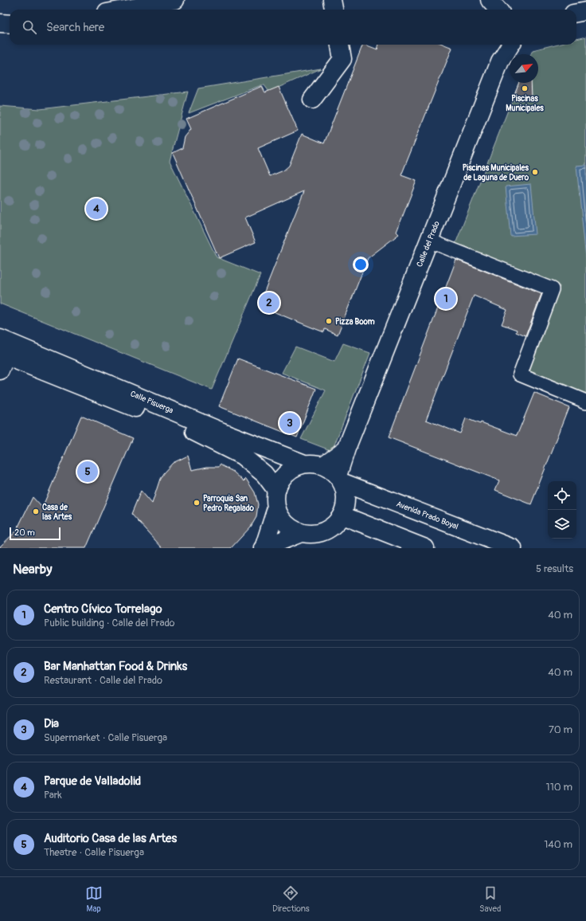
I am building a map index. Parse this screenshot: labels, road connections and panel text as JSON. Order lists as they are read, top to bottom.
{
  "streets": {
    "street": ["Calle del Prado", "Calle Pisuerga", "Avenida Prado Boyal"]
  },
  "crossings": [
    ["Calle del Prado", "Calle Pisuerga"],
    ["Calle del Prado", "Avenida Prado Boyal"],
    ["Calle Pisuerga", "Avenida Prado Boyal"]
  ],
  "places": [
    "Piscinas Municipales",
    "Piscinas Municipales de Laguna de Duero",
    "Pizza Boom",
    "Parroquia San Pedro Regalado",
    "Casa de las Artes"
  ],
  "scale_bar": "20 m",
  "north": "top right",
  "page": {
    "search": "Search here",
    "pins": [
      "4",
      "1",
      "2",
      "3",
      "5"
    ],
    "scale": "20 m",
    "heading": ["Nearby", "5 results"],
    "list": [
      {
        "mark": "1",
        "name": "Centro Cívico Torrelago",
        "note": "Public building · Calle del Prado",
        "value": "40 m"
      },
      {
        "mark": "2",
        "name": "Bar Manhattan Food & Drinks",
        "note": "Restaurant · Calle del Prado",
        "value": "40 m"
      },
      {
        "mark": "3",
        "name": "Dia",
        "note": "Supermarket · Calle Pisuerga",
        "value": "70 m"
      },
      {
        "mark": "4",
        "name": "Parque de Valladolid",
        "note": "Park",
        "value": "110 m"
      },
      {
        "mark": "5",
        "name": "Auditorio Casa de las Artes",
        "note": "Theatre · Calle Pisuerga",
        "value": "140 m"
      }
    ],
    "nav": ["Map", "Directions", "Saved"]
  }
}
